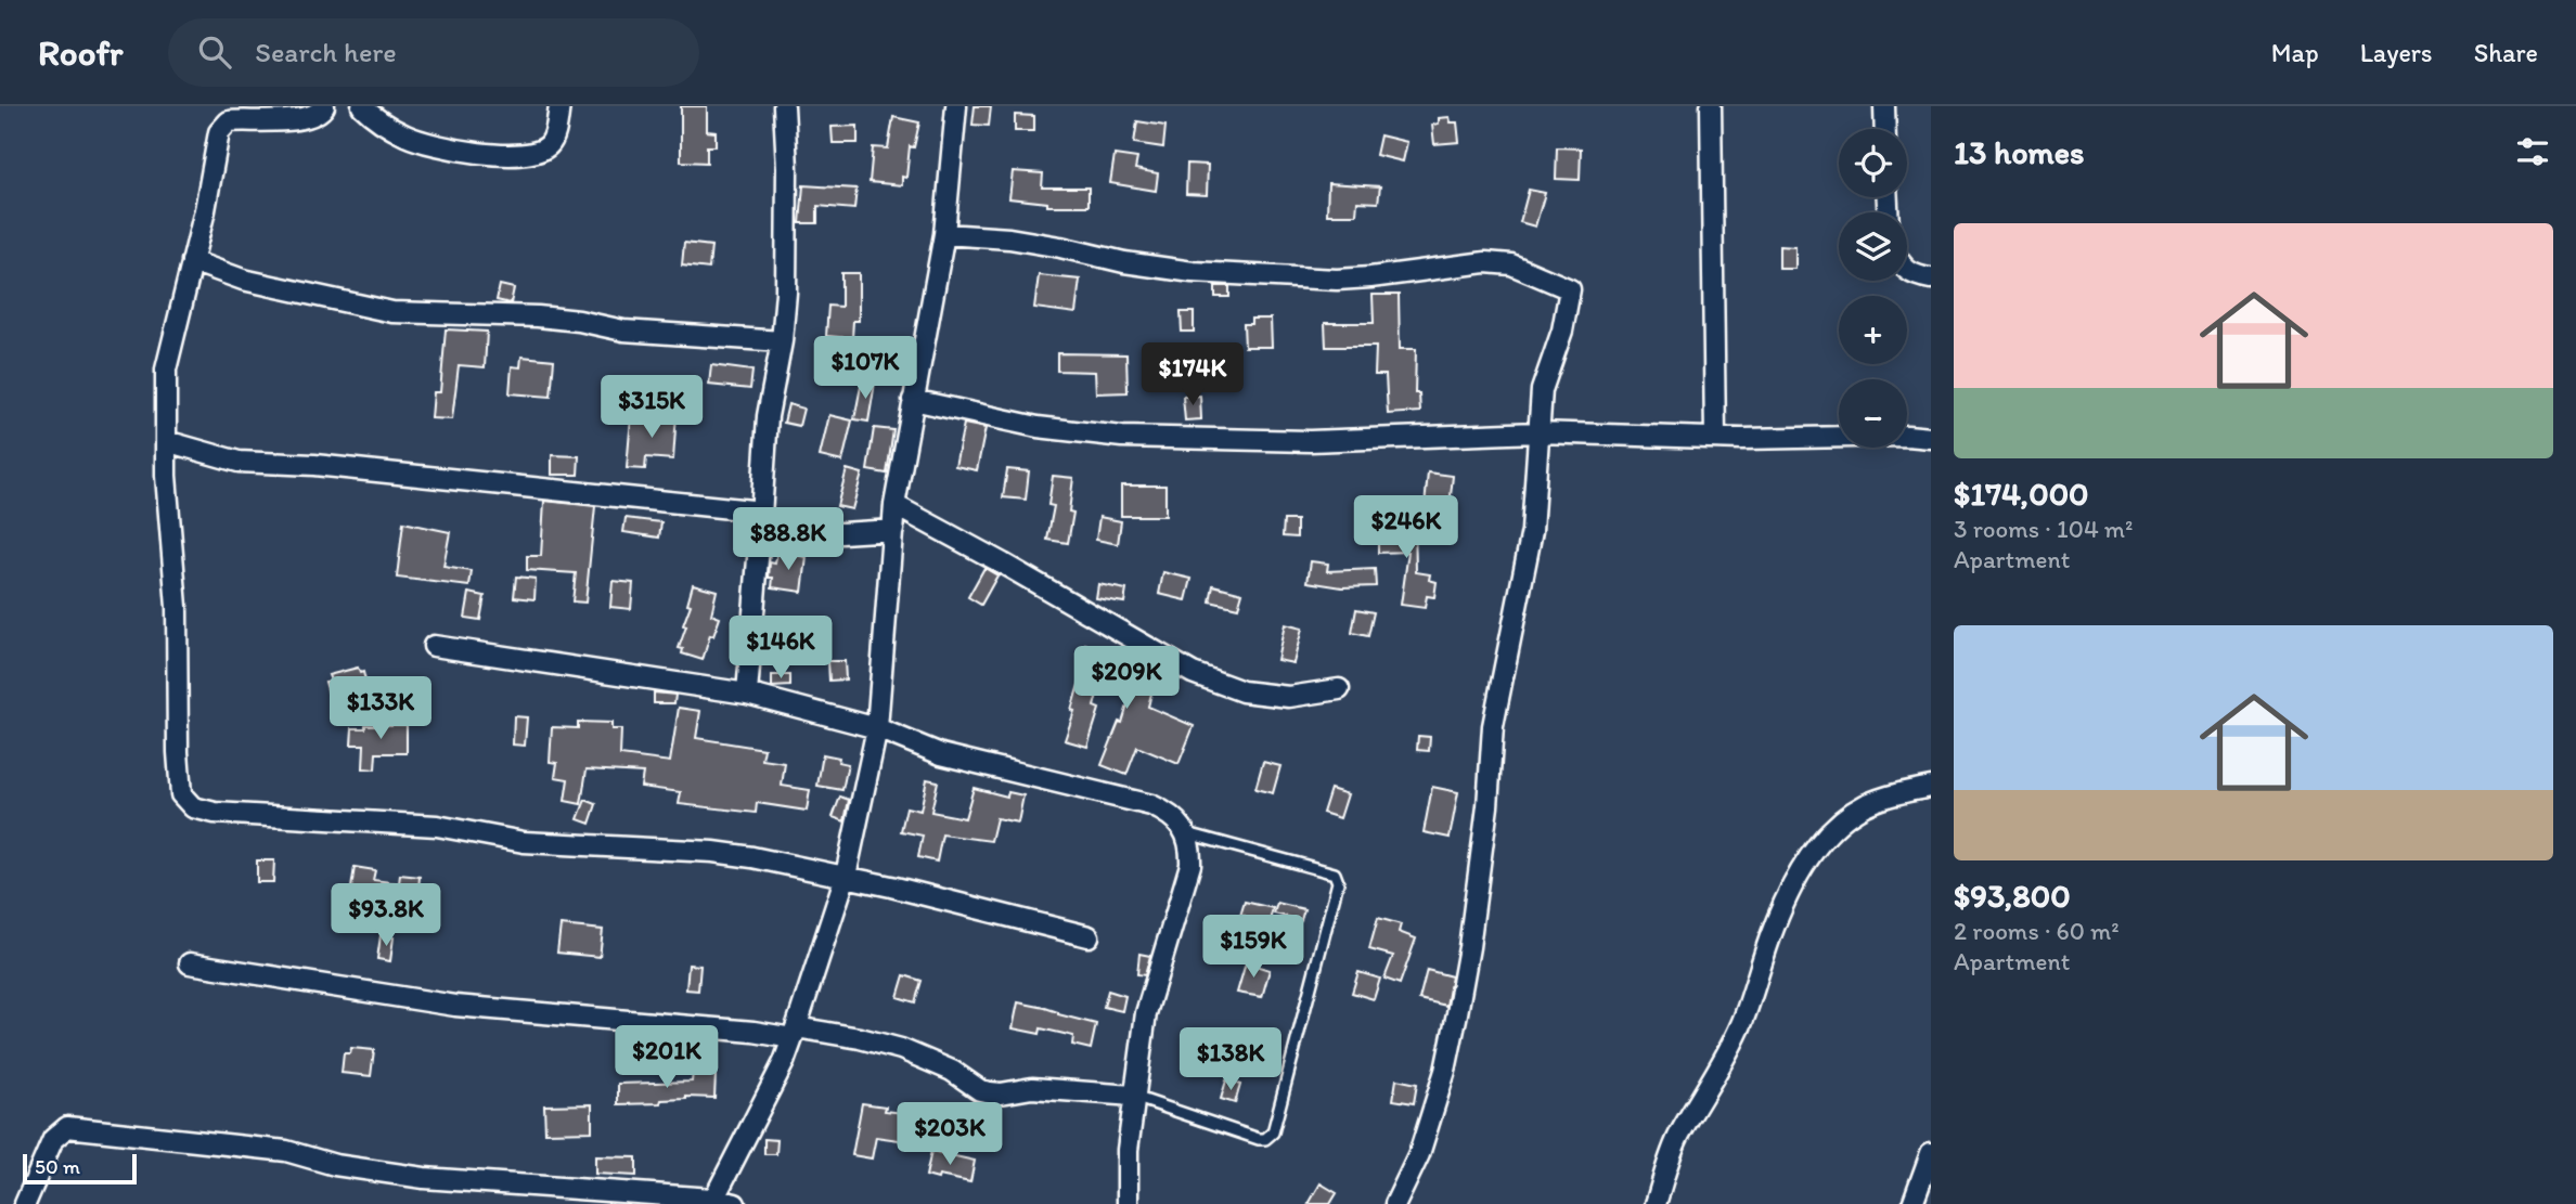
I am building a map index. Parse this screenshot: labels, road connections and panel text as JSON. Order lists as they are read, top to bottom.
{
  "scale_bar": "50 m",
  "page": {
    "header": "Roofr",
    "search": "Search here",
    "nav": ["Map", "Layers", "Share"],
    "heading": "13 homes",
    "map_buttons": ["+", "−"],
    "list": [
      {
        "name": "$174,000",
        "note": "3 rooms · 104 m² · Apartment"
      },
      {
        "name": "$93,800",
        "note": "2 rooms · 60 m² · Apartment"
      }
    ],
    "price": [
      "$107K",
      "$174K",
      "$315K",
      "$246K",
      "$88.8K",
      "$146K",
      "$209K",
      "$133K",
      "$93.8K",
      "$159K",
      "$201K",
      "$138K",
      "$203K"
    ],
    "scale": "50 m"
  }
}
